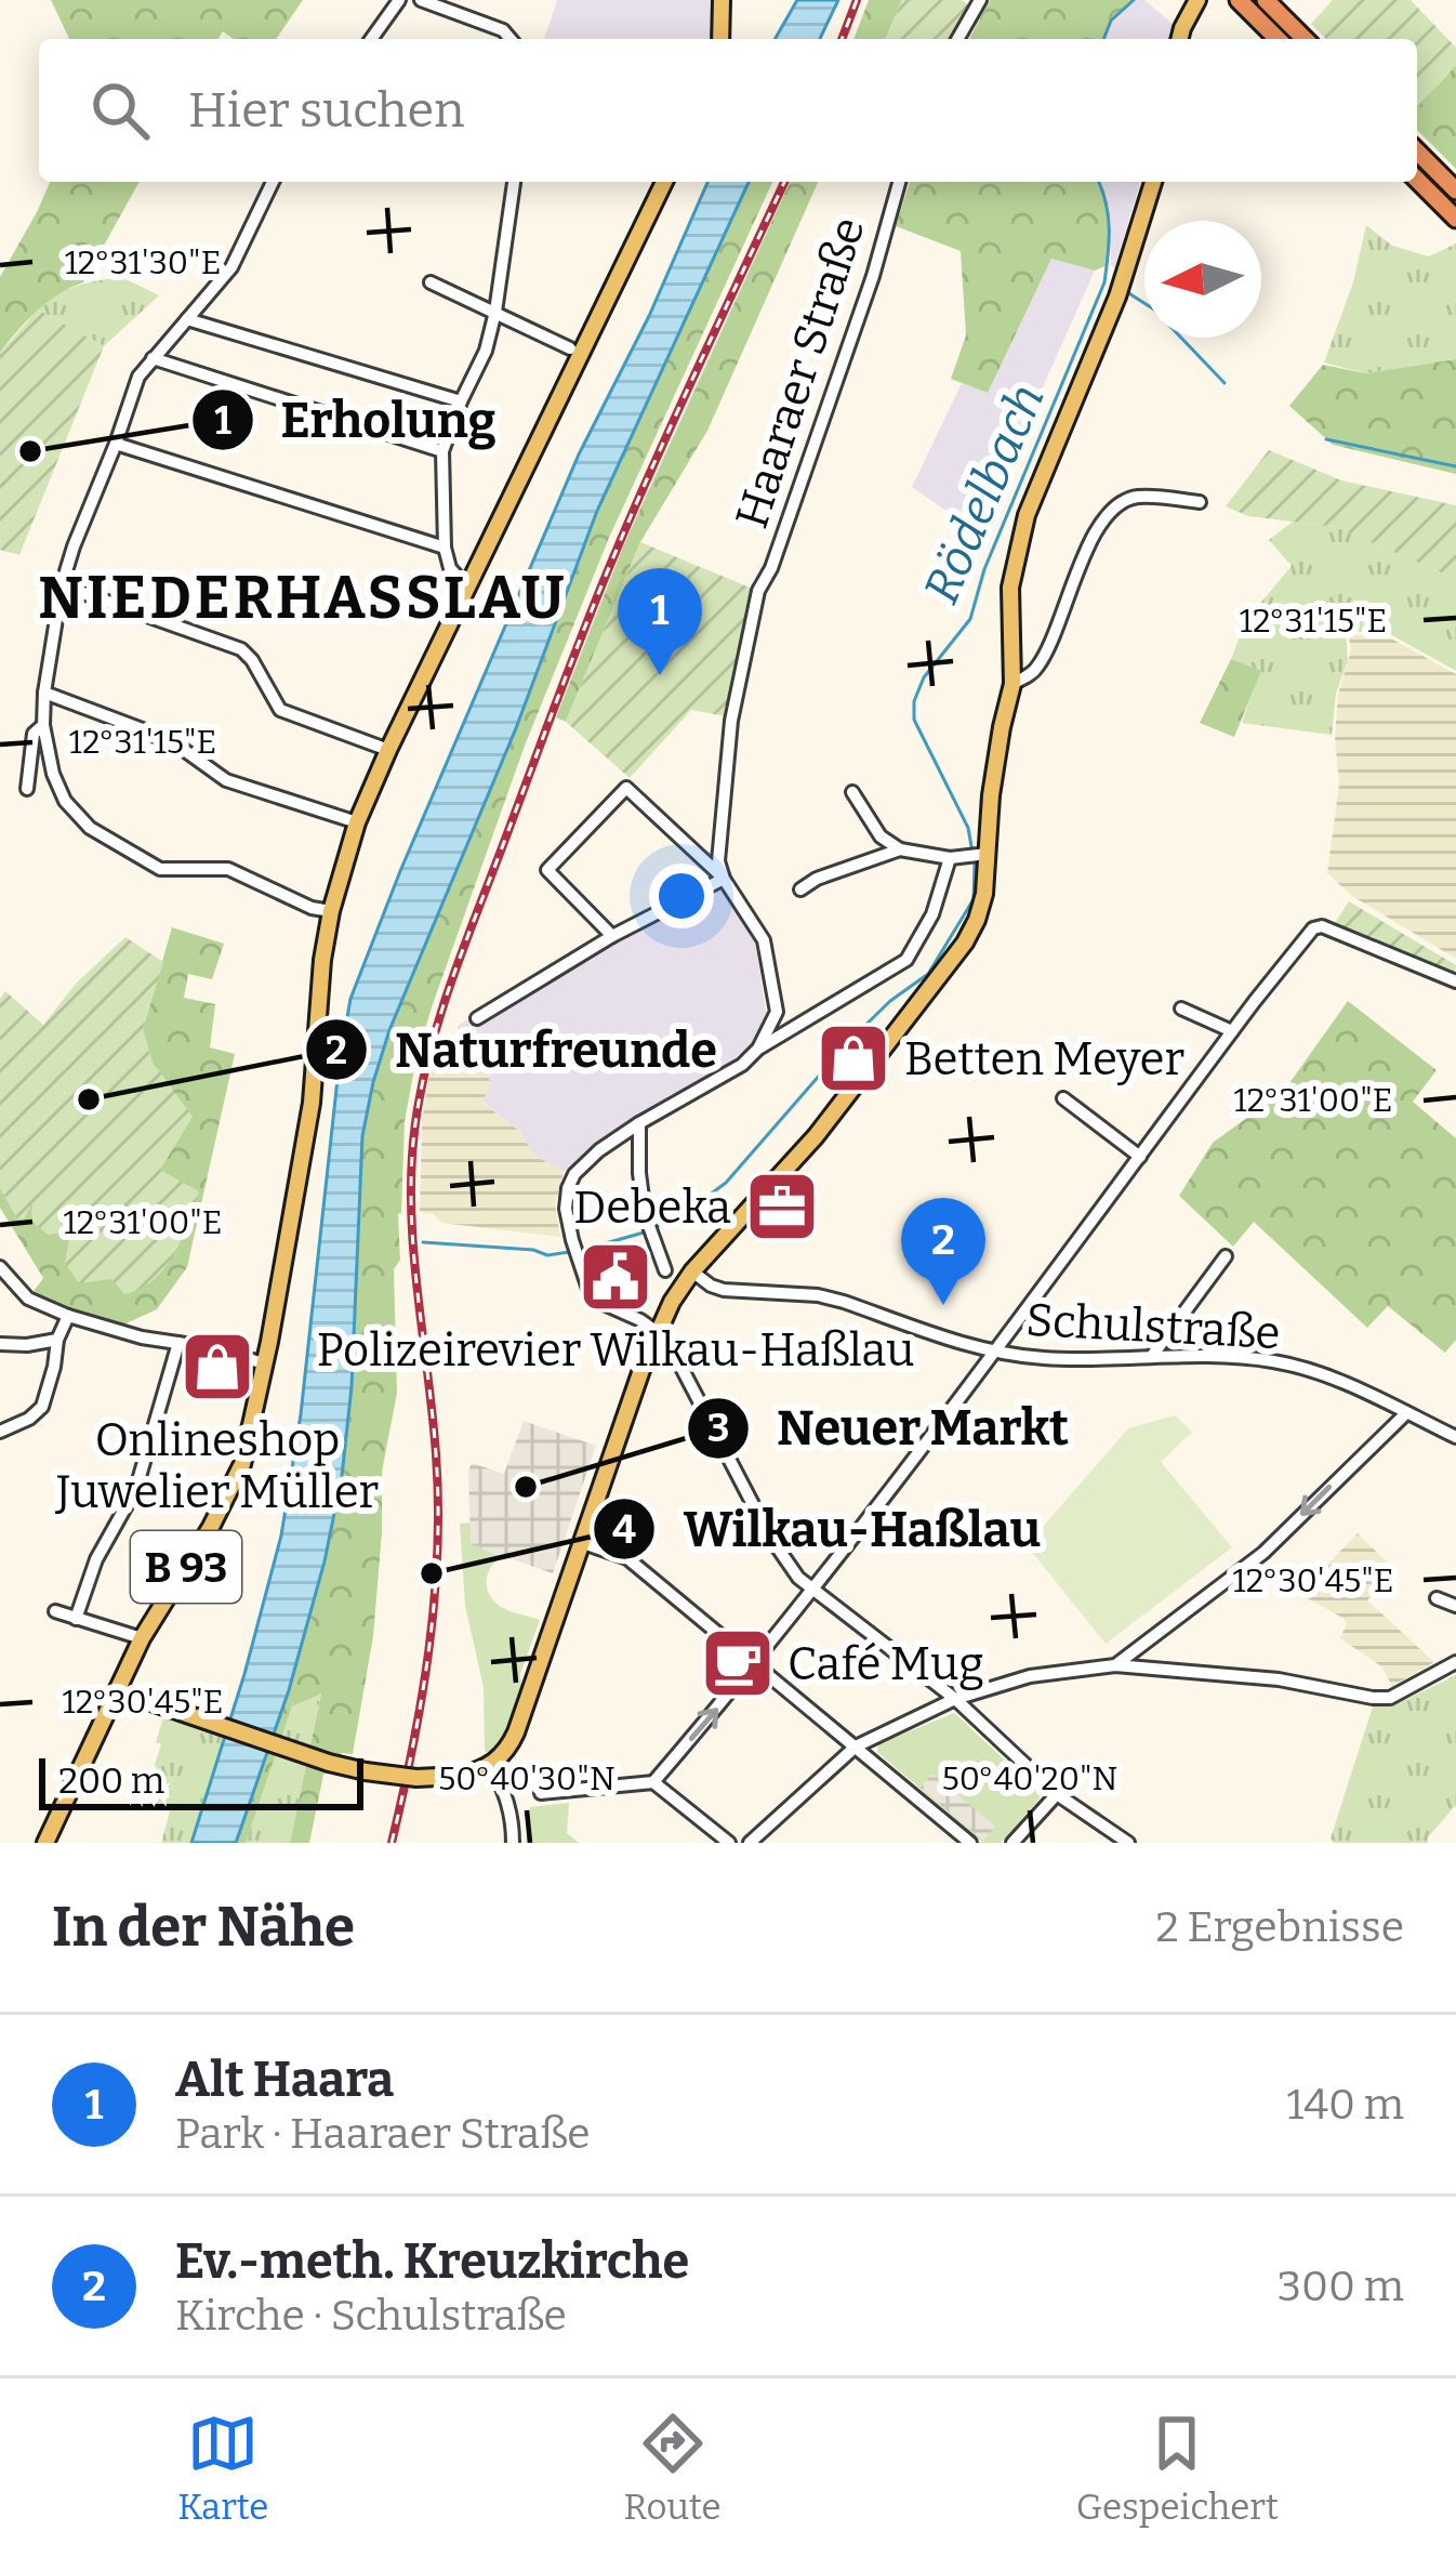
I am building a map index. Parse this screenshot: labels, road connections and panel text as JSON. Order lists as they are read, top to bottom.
{
  "streets": {
    "main road": ["B 93"],
    "street": ["Haaraer Straße", "Schulstraße"]
  },
  "districts": ["NIEDERHASSLAU"],
  "water": ["Rödelbach"],
  "places": {
    "other": [
      "Erholung",
      "Naturfreunde",
      "Neuer Markt",
      "Wilkau-Haßlau"
    ],
    "shop": ["Betten Meyer", "Onlineshop Juwelier Müller"],
    "office": ["Debeka"],
    "public building": ["Polizeirevier Wilkau-Haßlau"],
    "cafe": ["Café Mug"]
  },
  "scale_bar": "200 m",
  "north": "left",
  "page": {
    "search": "Hier suchen",
    "pins": ["1", "2"],
    "scale": "200 m",
    "heading": ["In der Nähe", "2 Ergebnisse"],
    "list": [
      {
        "mark": "1",
        "name": "Alt Haara",
        "note": "Park · Haaraer Straße",
        "value": "140 m"
      },
      {
        "mark": "2",
        "name": "Ev.-meth. Kreuzkirche",
        "note": "Kirche · Schulstraße",
        "value": "300 m"
      }
    ],
    "nav": ["Karte", "Route", "Gespeichert"]
  },
  "coordinates": [
    "12°31'30\"E",
    "12°31'15\"E",
    "12°31'00\"E",
    "12°30'45\"E",
    "50°40'30\"N",
    "50°40'20\"N"
  ]
}
